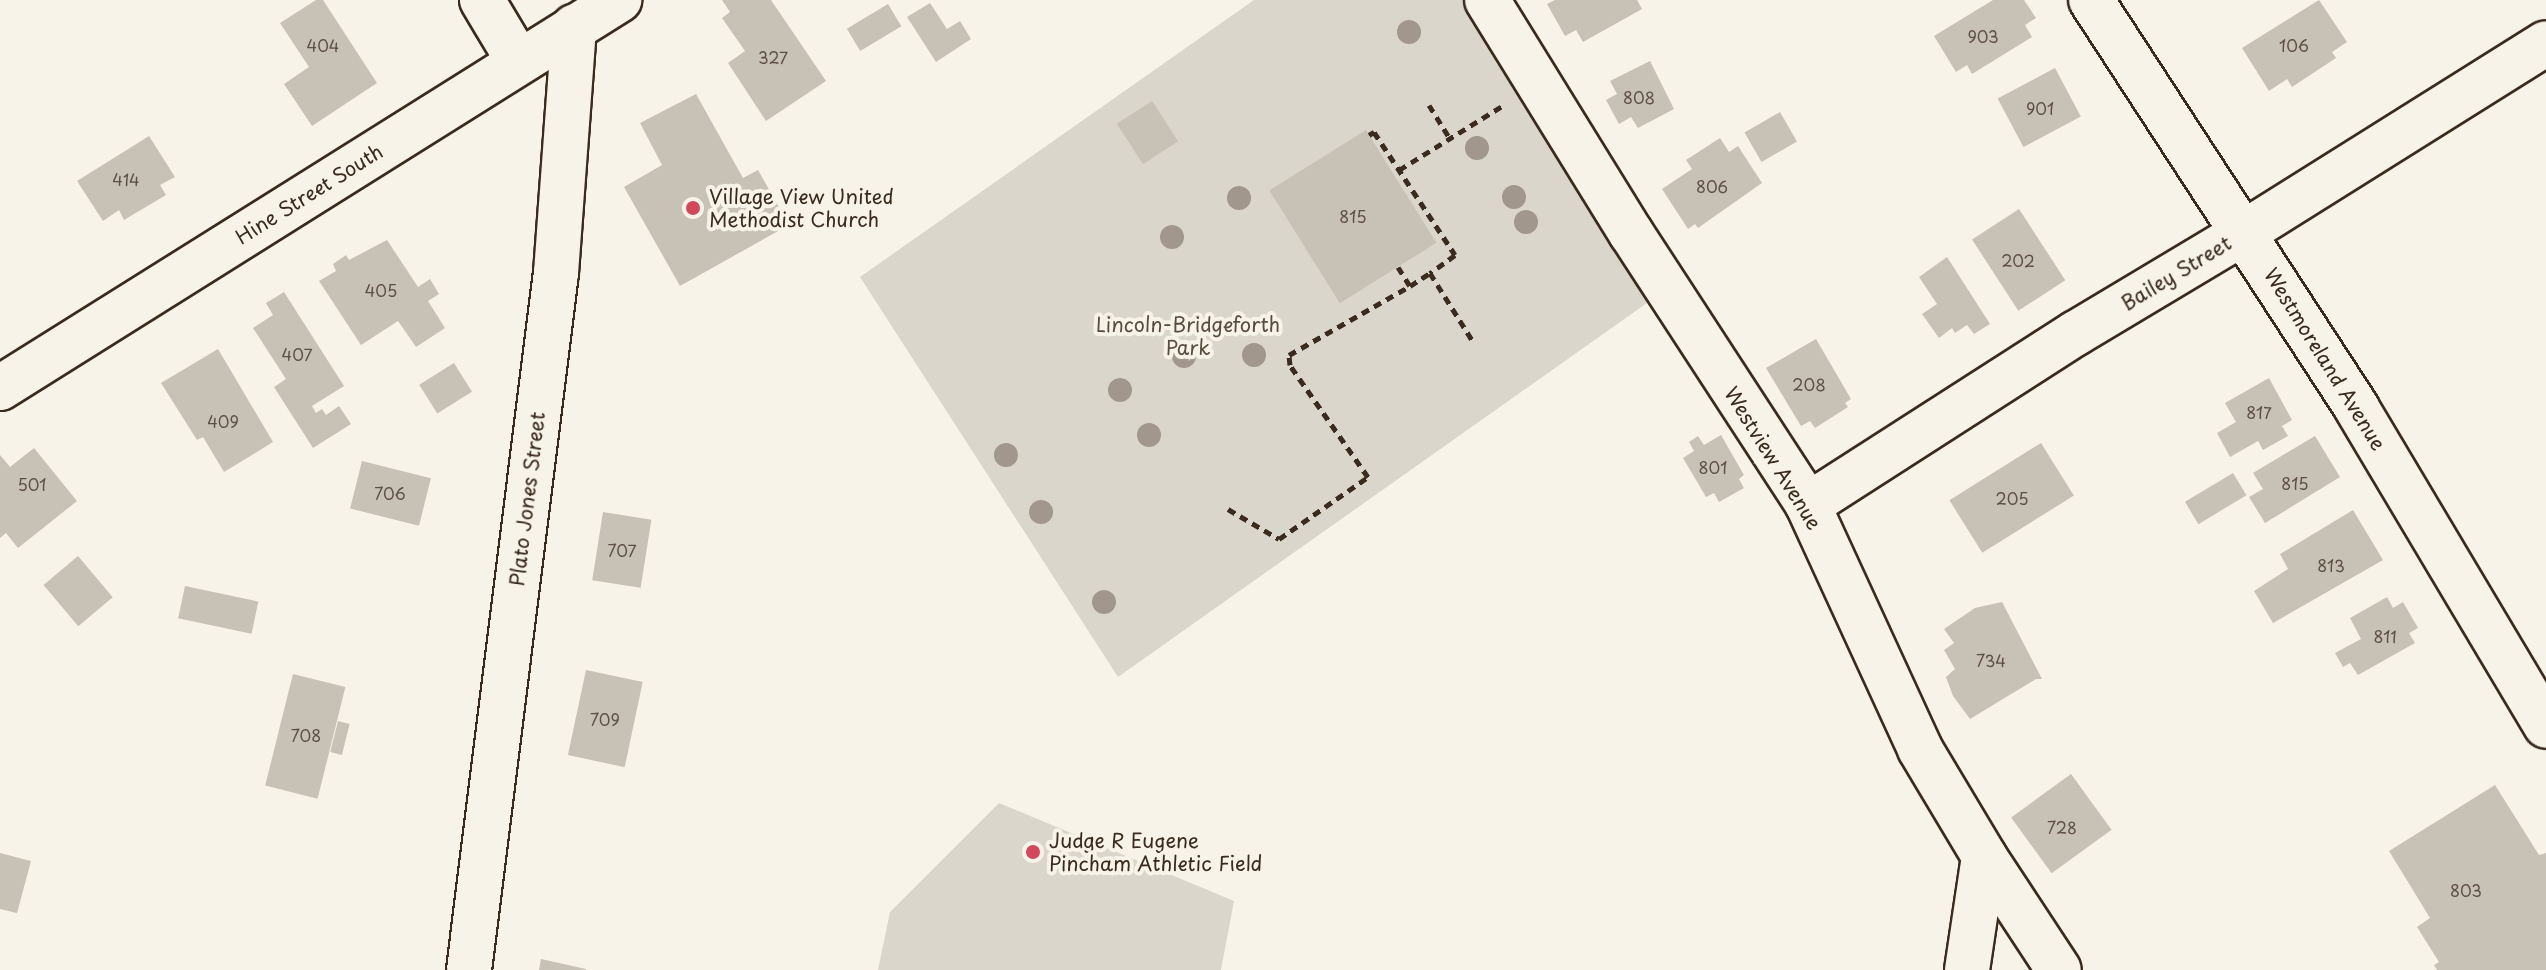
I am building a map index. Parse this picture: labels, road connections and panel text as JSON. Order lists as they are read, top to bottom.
{
  "streets": {
    "street": [
      "Hine Street South",
      "Bailey Street",
      "Westmoreland Avenue",
      "Westview Avenue",
      "Plato Jones Street"
    ]
  },
  "crossings": [
    ["Hine Street South", "Plato Jones Street"],
    ["Bailey Street", "Westmoreland Avenue"],
    ["Bailey Street", "Westview Avenue"]
  ],
  "parks": ["Lincoln-Bridgeforth Park"],
  "places": ["Village View United Methodist Church", "Judge R Eugene Pincham Athletic Field"],
  "house_numbers": [
    "903",
    "404",
    "106",
    "327",
    "808",
    "901",
    "414",
    "806",
    "815",
    "202",
    "405",
    "407",
    "208",
    "817",
    "409",
    "801",
    "815",
    "501",
    "706",
    "205",
    "707",
    "813",
    "811",
    "734",
    "709",
    "708",
    "728",
    "803"
  ]
}
